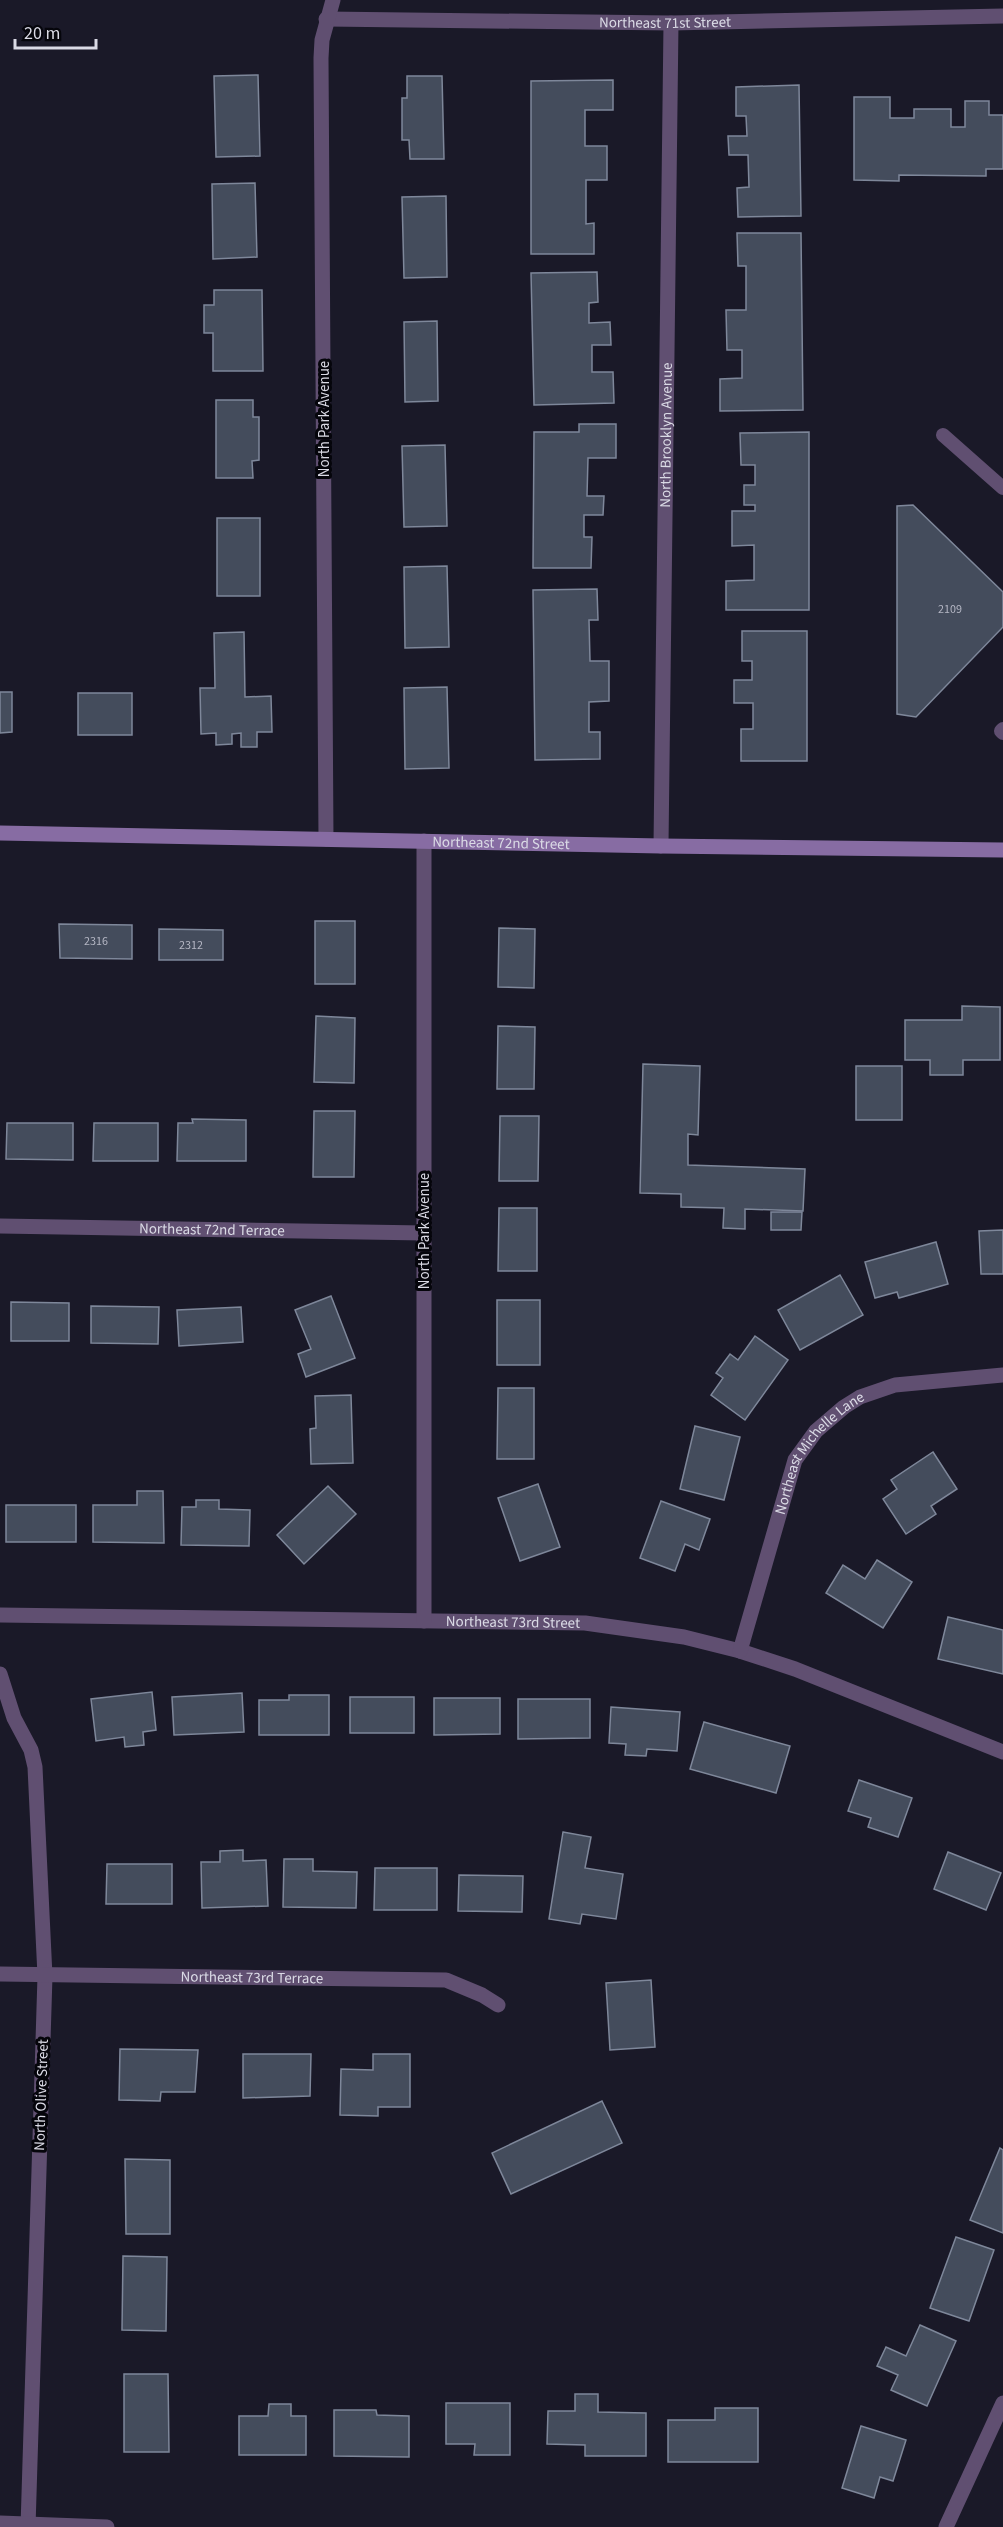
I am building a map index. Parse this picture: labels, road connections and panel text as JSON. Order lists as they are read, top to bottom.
{
  "streets": {
    "main road": ["Northeast 72nd Street"],
    "street": [
      "Northeast 71st Street",
      "North Park Avenue",
      "North Brooklyn Avenue",
      "Northeast 72nd Terrace",
      "Northeast Michelle Lane",
      "Northeast 73rd Street",
      "Northeast 73rd Terrace",
      "North Olive Street"
    ]
  },
  "crossings": [
    ["Northeast 71st Street", "North Park Avenue"],
    ["Northeast 71st Street", "North Brooklyn Avenue"],
    ["North Park Avenue", "Northeast 72nd Street"],
    ["North Park Avenue", "Northeast 72nd Terrace"],
    ["North Park Avenue", "Northeast 73rd Street"],
    ["North Brooklyn Avenue", "Northeast 72nd Street"],
    ["Northeast Michelle Lane", "Northeast 73rd Street"],
    ["Northeast 73rd Terrace", "North Olive Street"]
  ],
  "house_numbers": ["2109", "2316", "2312"],
  "scale_bar": "20 m"
}
